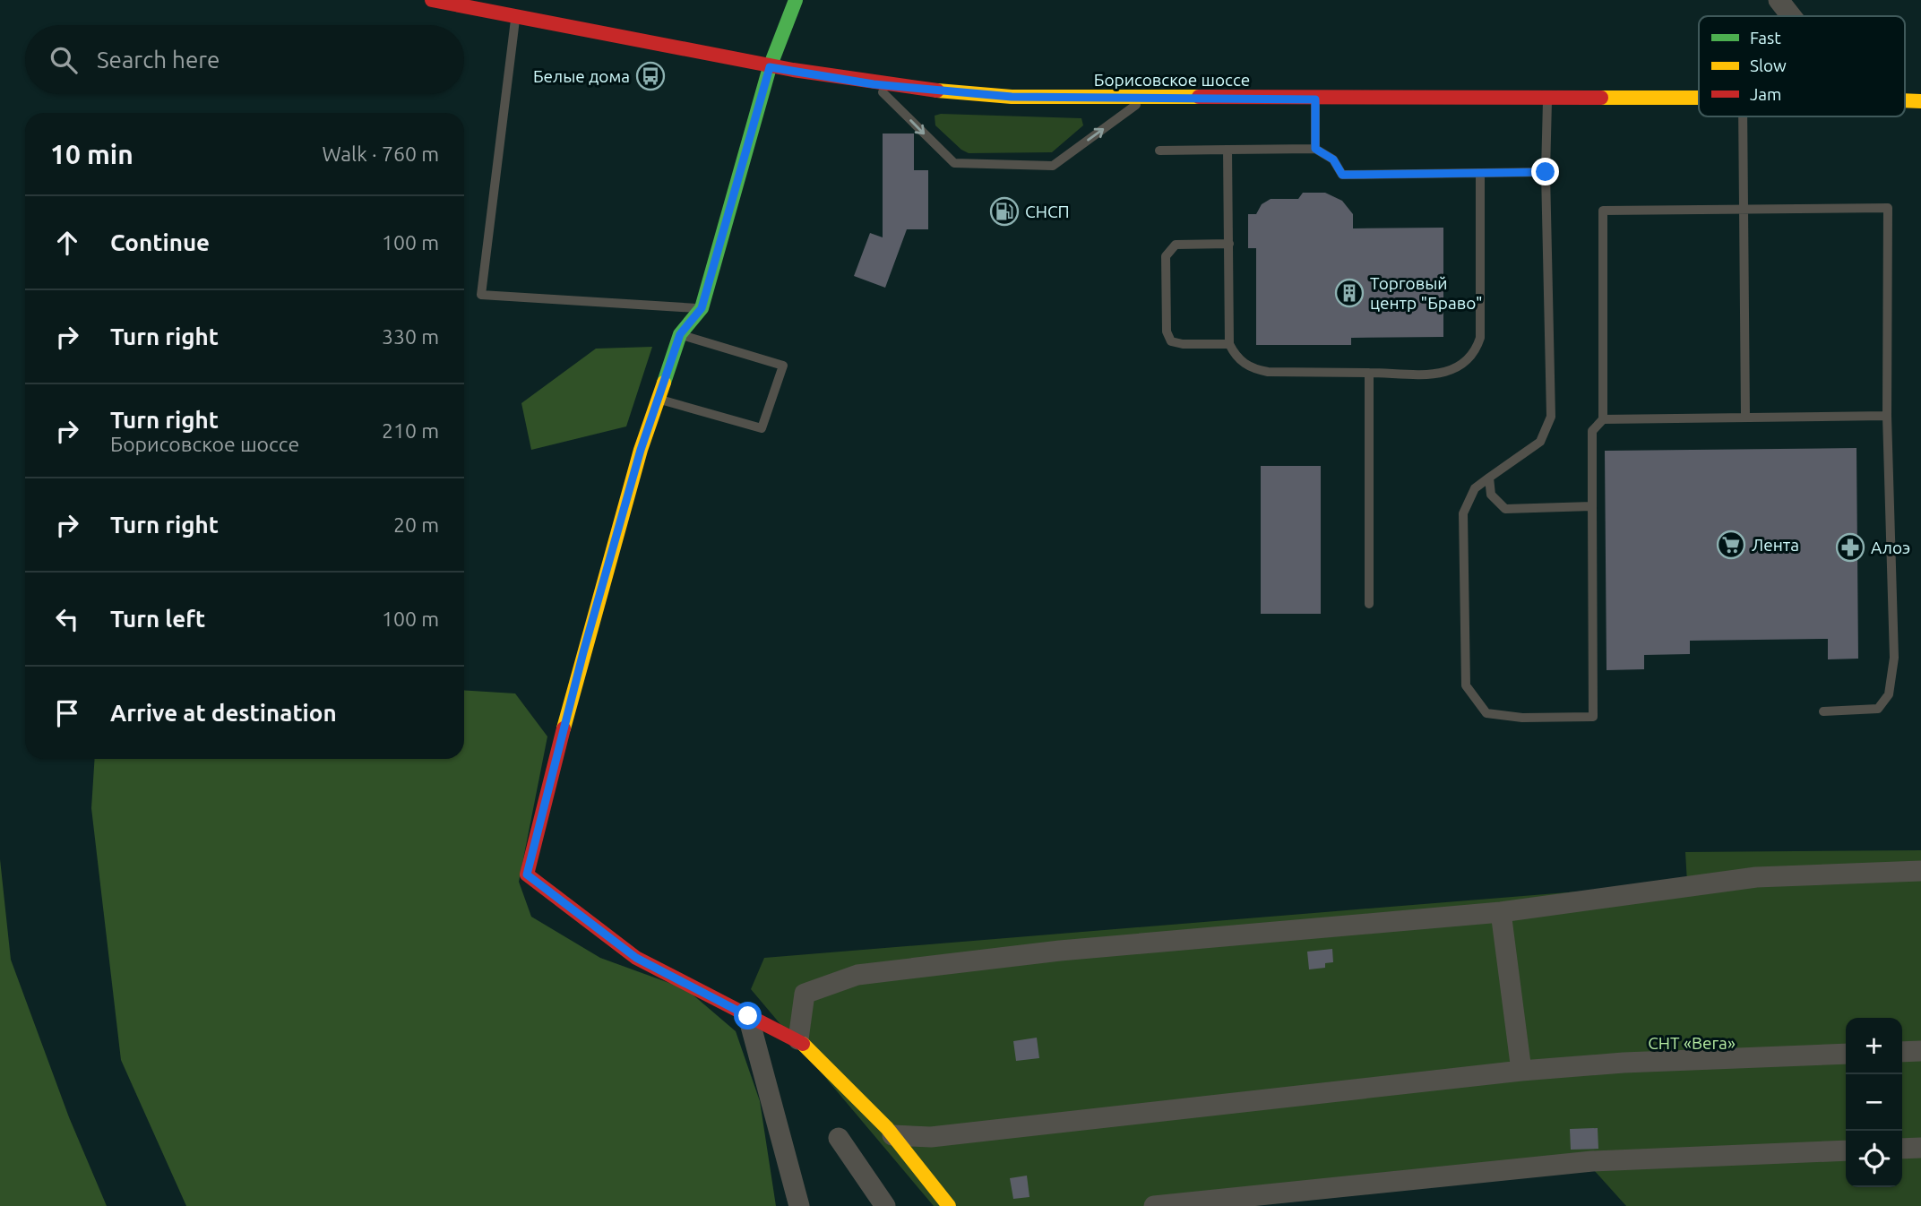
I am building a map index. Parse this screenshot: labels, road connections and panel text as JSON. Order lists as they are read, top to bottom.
{
  "streets": {
    "main road": ["Борисовское шоссе"]
  },
  "parks": ["СНТ «Вега»"],
  "places": {
    "bus stop": ["Белые дома"],
    "fuel station": ["СНСП"],
    "building": ["Торговый центр \"Браво\""],
    "supermarket": ["Лента"],
    "pharmacy": ["Алоэ"]
  },
  "legend": ["Fast", "Slow", "Jam"],
  "page": {
    "search": "Search here",
    "heading": ["10 min", "Walk · 760 m"],
    "list": [
      ["Continue", "100 m"],
      ["Turn right", "330 m"],
      ["Turn right", "Борисовское шоссе", "210 m"],
      ["Turn right", "20 m"],
      ["Turn left", "100 m"],
      "Arrive at destination"
    ],
    "map_buttons": ["+", "−"]
  }
}
